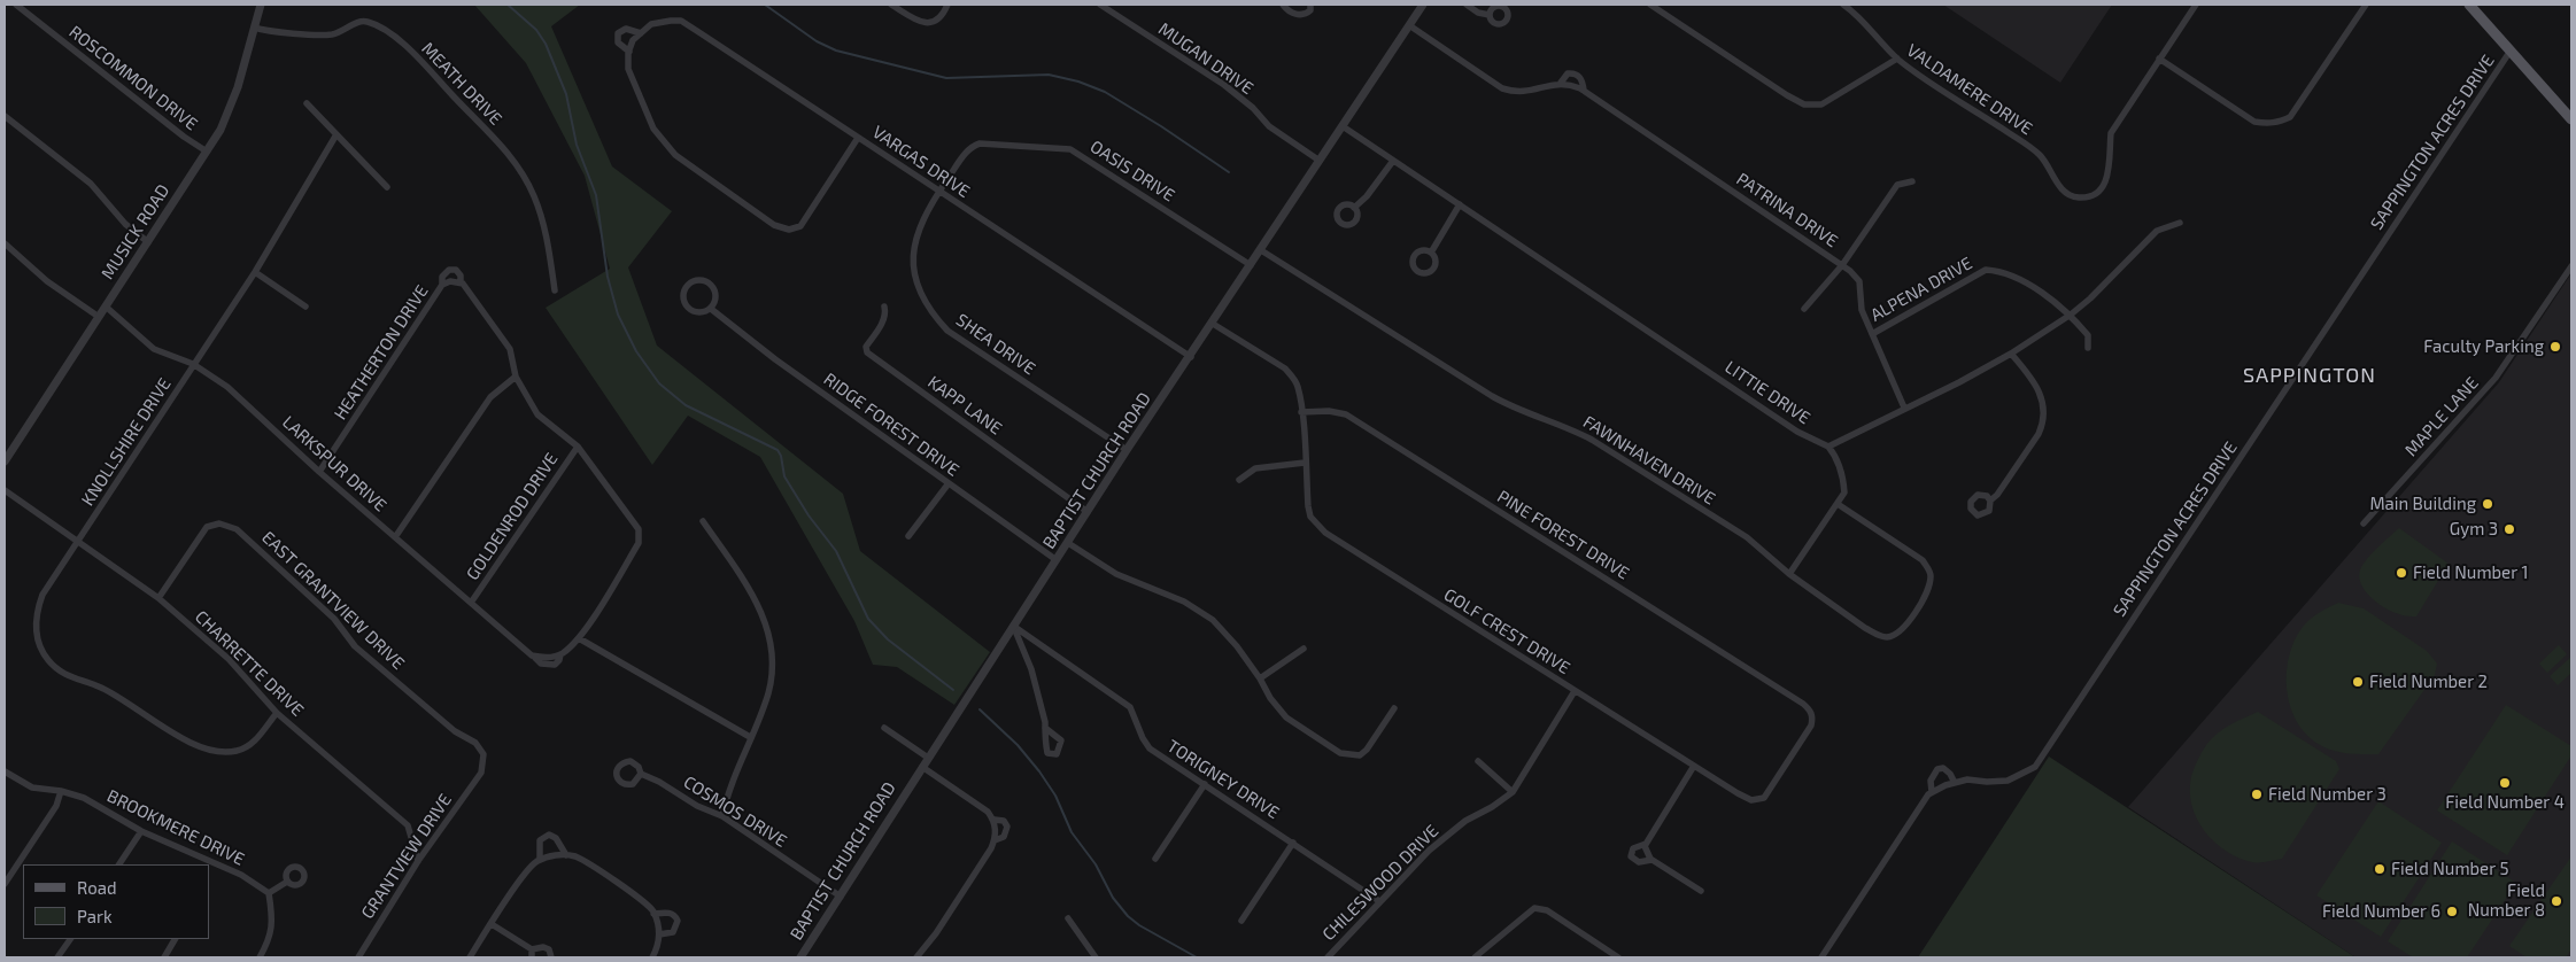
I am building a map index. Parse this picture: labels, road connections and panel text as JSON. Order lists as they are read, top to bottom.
{
  "streets": {
    "street": [
      "MUGAN DRIVE",
      "ROSCOMMON DRIVE",
      "MEATH DRIVE",
      "VALDAMERE DRIVE",
      "SAPPINGTON ACRES DRIVE",
      "VARGAS DRIVE",
      "OASIS DRIVE",
      "PATRINA DRIVE",
      "MUSICK ROAD",
      "ALPENA DRIVE",
      "SHEA DRIVE",
      "HEATHERTON DRIVE",
      "LITTIE DRIVE",
      "KAPP LANE",
      "MAPLE LANE",
      "RIDGE FOREST DRIVE",
      "KNOLLSHIRE DRIVE",
      "FAWNHAVEN DRIVE",
      "LARKSPUR DRIVE",
      "BAPTIST CHURCH ROAD",
      "GOLDENROD DRIVE",
      "PINE FOREST DRIVE",
      "EAST GRANTVIEW DRIVE",
      "GOLF CREST DRIVE",
      "CHARRETTE DRIVE",
      "TORIGNEY DRIVE",
      "COSMOS DRIVE",
      "BROOKMERE DRIVE",
      "GRANTVIEW DRIVE",
      "CHILESWOOD DRIVE"
    ]
  },
  "crossings": [
    ["MUGAN DRIVE", "BAPTIST CHURCH ROAD"],
    ["ROSCOMMON DRIVE", "MUSICK ROAD"],
    ["MEATH DRIVE", "MUSICK ROAD"],
    ["VARGAS DRIVE", "OASIS DRIVE"],
    ["VARGAS DRIVE", "SHEA DRIVE"],
    ["VARGAS DRIVE", "BAPTIST CHURCH ROAD"],
    ["OASIS DRIVE", "SHEA DRIVE"],
    ["OASIS DRIVE", "BAPTIST CHURCH ROAD"],
    ["PATRINA DRIVE", "ALPENA DRIVE"],
    ["PATRINA DRIVE", "BAPTIST CHURCH ROAD"],
    ["MUSICK ROAD", "LARKSPUR DRIVE"],
    ["SHEA DRIVE", "BAPTIST CHURCH ROAD"],
    ["HEATHERTON DRIVE", "LARKSPUR DRIVE"],
    ["LITTIE DRIVE", "BAPTIST CHURCH ROAD"],
    ["KAPP LANE", "BAPTIST CHURCH ROAD"],
    ["RIDGE FOREST DRIVE", "BAPTIST CHURCH ROAD"],
    ["KNOLLSHIRE DRIVE", "LARKSPUR DRIVE"],
    ["KNOLLSHIRE DRIVE", "CHARRETTE DRIVE"],
    ["FAWNHAVEN DRIVE", "BAPTIST CHURCH ROAD"],
    ["LARKSPUR DRIVE", "GOLDENROD DRIVE"],
    ["BAPTIST CHURCH ROAD", "GOLF CREST DRIVE"],
    ["BAPTIST CHURCH ROAD", "TORIGNEY DRIVE"],
    ["BAPTIST CHURCH ROAD", "COSMOS DRIVE"],
    ["PINE FOREST DRIVE", "GOLF CREST DRIVE"],
    ["EAST GRANTVIEW DRIVE", "CHARRETTE DRIVE"],
    ["EAST GRANTVIEW DRIVE", "GRANTVIEW DRIVE"],
    ["CHARRETTE DRIVE", "GRANTVIEW DRIVE"],
    ["TORIGNEY DRIVE", "CHILESWOOD DRIVE"]
  ],
  "districts": ["SAPPINGTON"],
  "places": [
    "Faculty Parking",
    "Main Building",
    "Gym 3",
    "Field Number 1",
    "Field Number 2",
    "Field Number 4",
    "Field Number 3",
    "Field Number 5",
    "Field Number 8",
    "Field Number 6"
  ],
  "legend": ["Road", "Park"]
}
